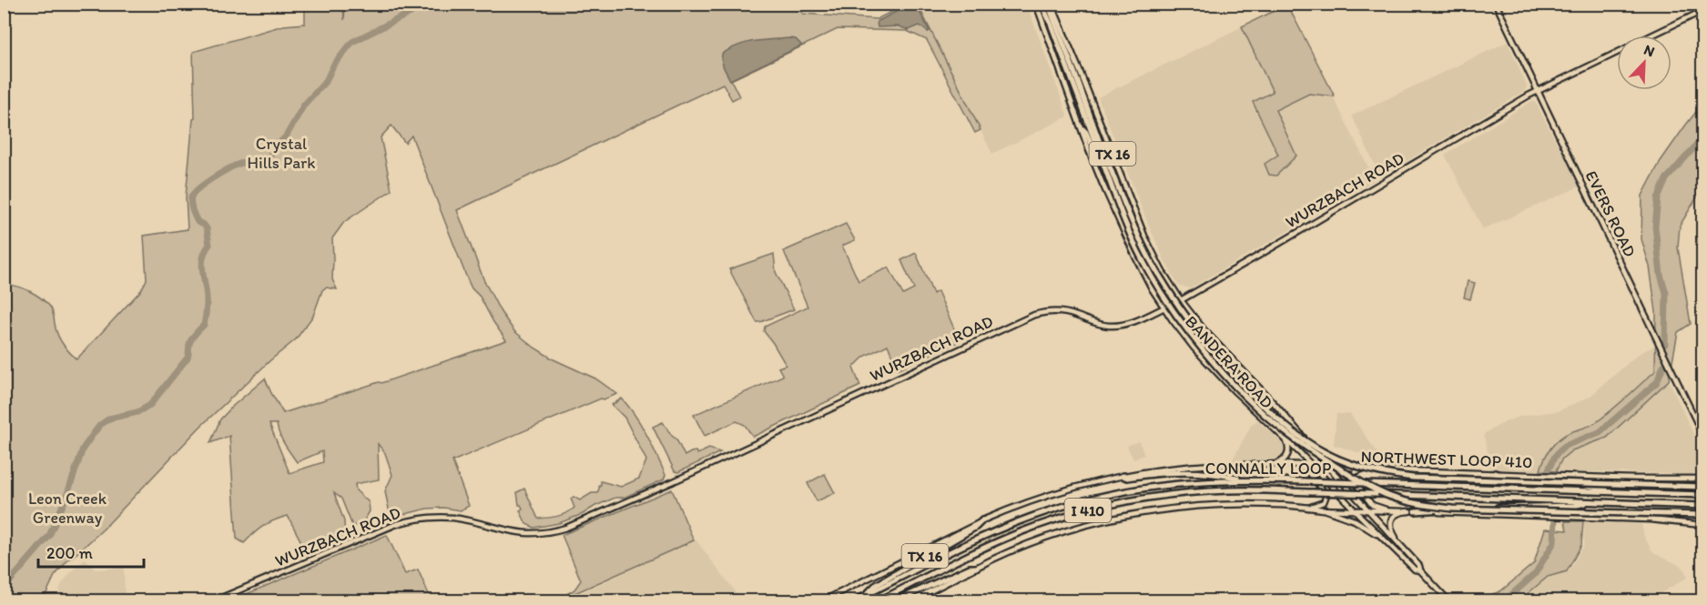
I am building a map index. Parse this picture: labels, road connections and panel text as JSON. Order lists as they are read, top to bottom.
{
  "streets": {
    "highway": ["TX 16", "CONNALLY LOOP", "I 410"],
    "main road": [
      "WURZBACH ROAD",
      "EVERS ROAD",
      "BANDERA ROAD",
      "NORTHWEST LOOP 410"
    ]
  },
  "crossings": [
    ["TX 16", "BANDERA ROAD"],
    ["TX 16", "NORTHWEST LOOP 410"],
    ["TX 16", "CONNALLY LOOP"],
    ["WURZBACH ROAD", "EVERS ROAD"],
    ["WURZBACH ROAD", "BANDERA ROAD"],
    ["BANDERA ROAD", "NORTHWEST LOOP 410"]
  ],
  "parks": ["Crystal Hills Park", "Leon Creek Greenway"],
  "scale_bar": "200 m",
  "north": "top right"
}
